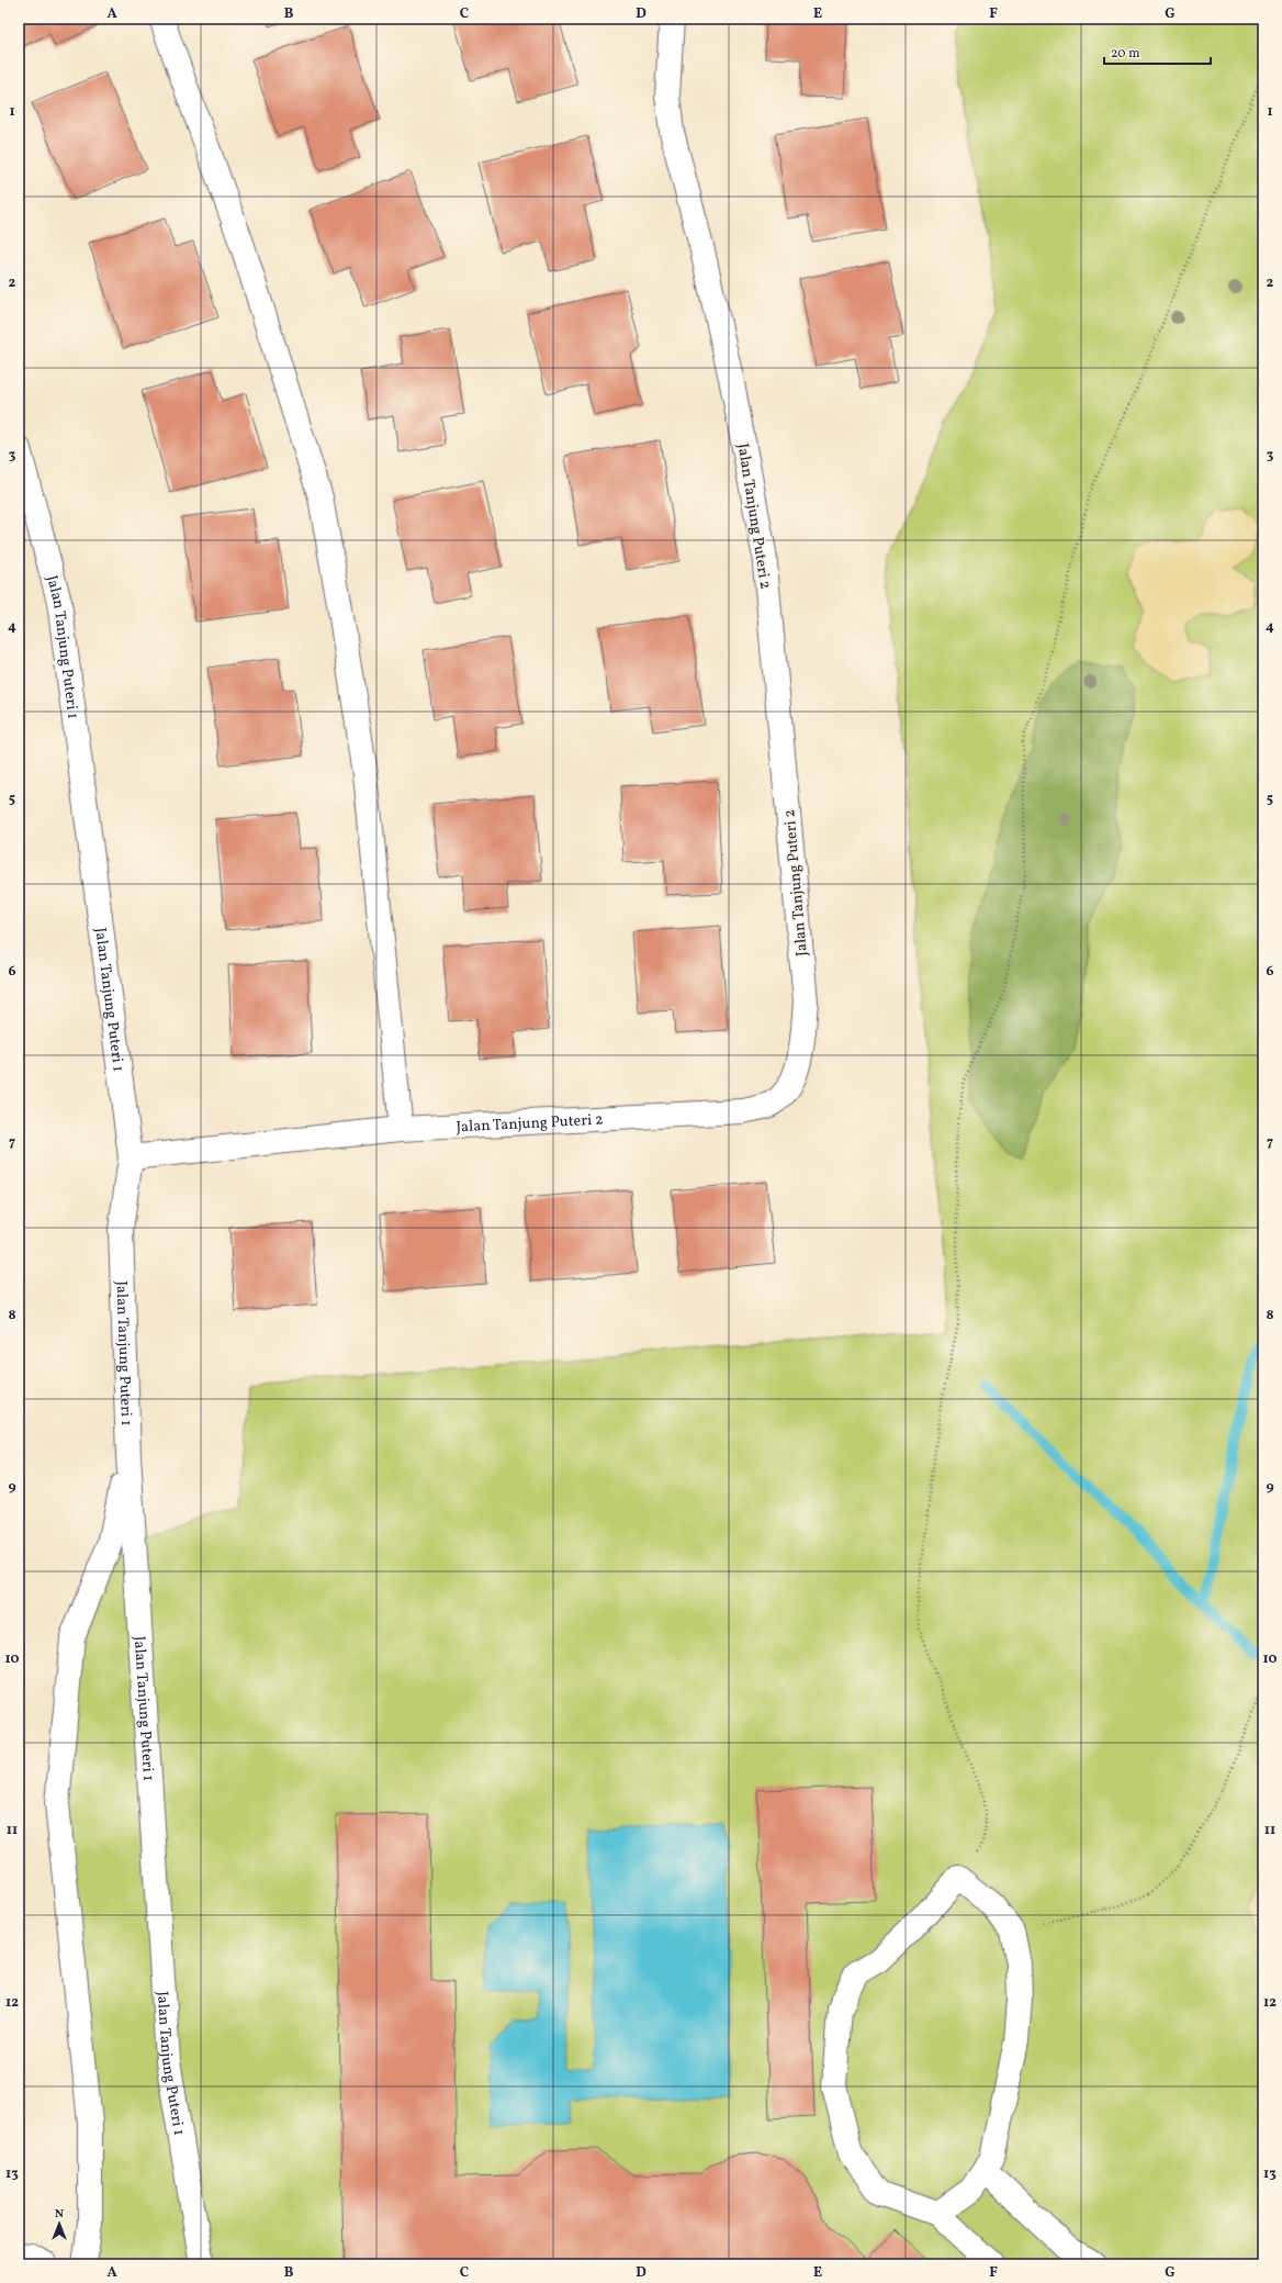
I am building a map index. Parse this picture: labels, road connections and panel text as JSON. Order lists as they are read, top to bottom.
{
  "streets": {
    "street": ["Jalan Tanjung Puteri 2", "Jalan Tanjung Puteri 1"]
  },
  "crossings": [
    ["Jalan Tanjung Puteri 2", "Jalan Tanjung Puteri 1"]
  ],
  "scale_bar": "20 m",
  "north": "top",
  "grid": {
    "columns": [
      "A",
      "B",
      "C",
      "D",
      "E",
      "F",
      "G"
    ],
    "rows": [
      "1",
      "2",
      "3",
      "4",
      "5",
      "6",
      "7",
      "8",
      "9",
      "10",
      "11",
      "12",
      "13"
    ]
  }
}
